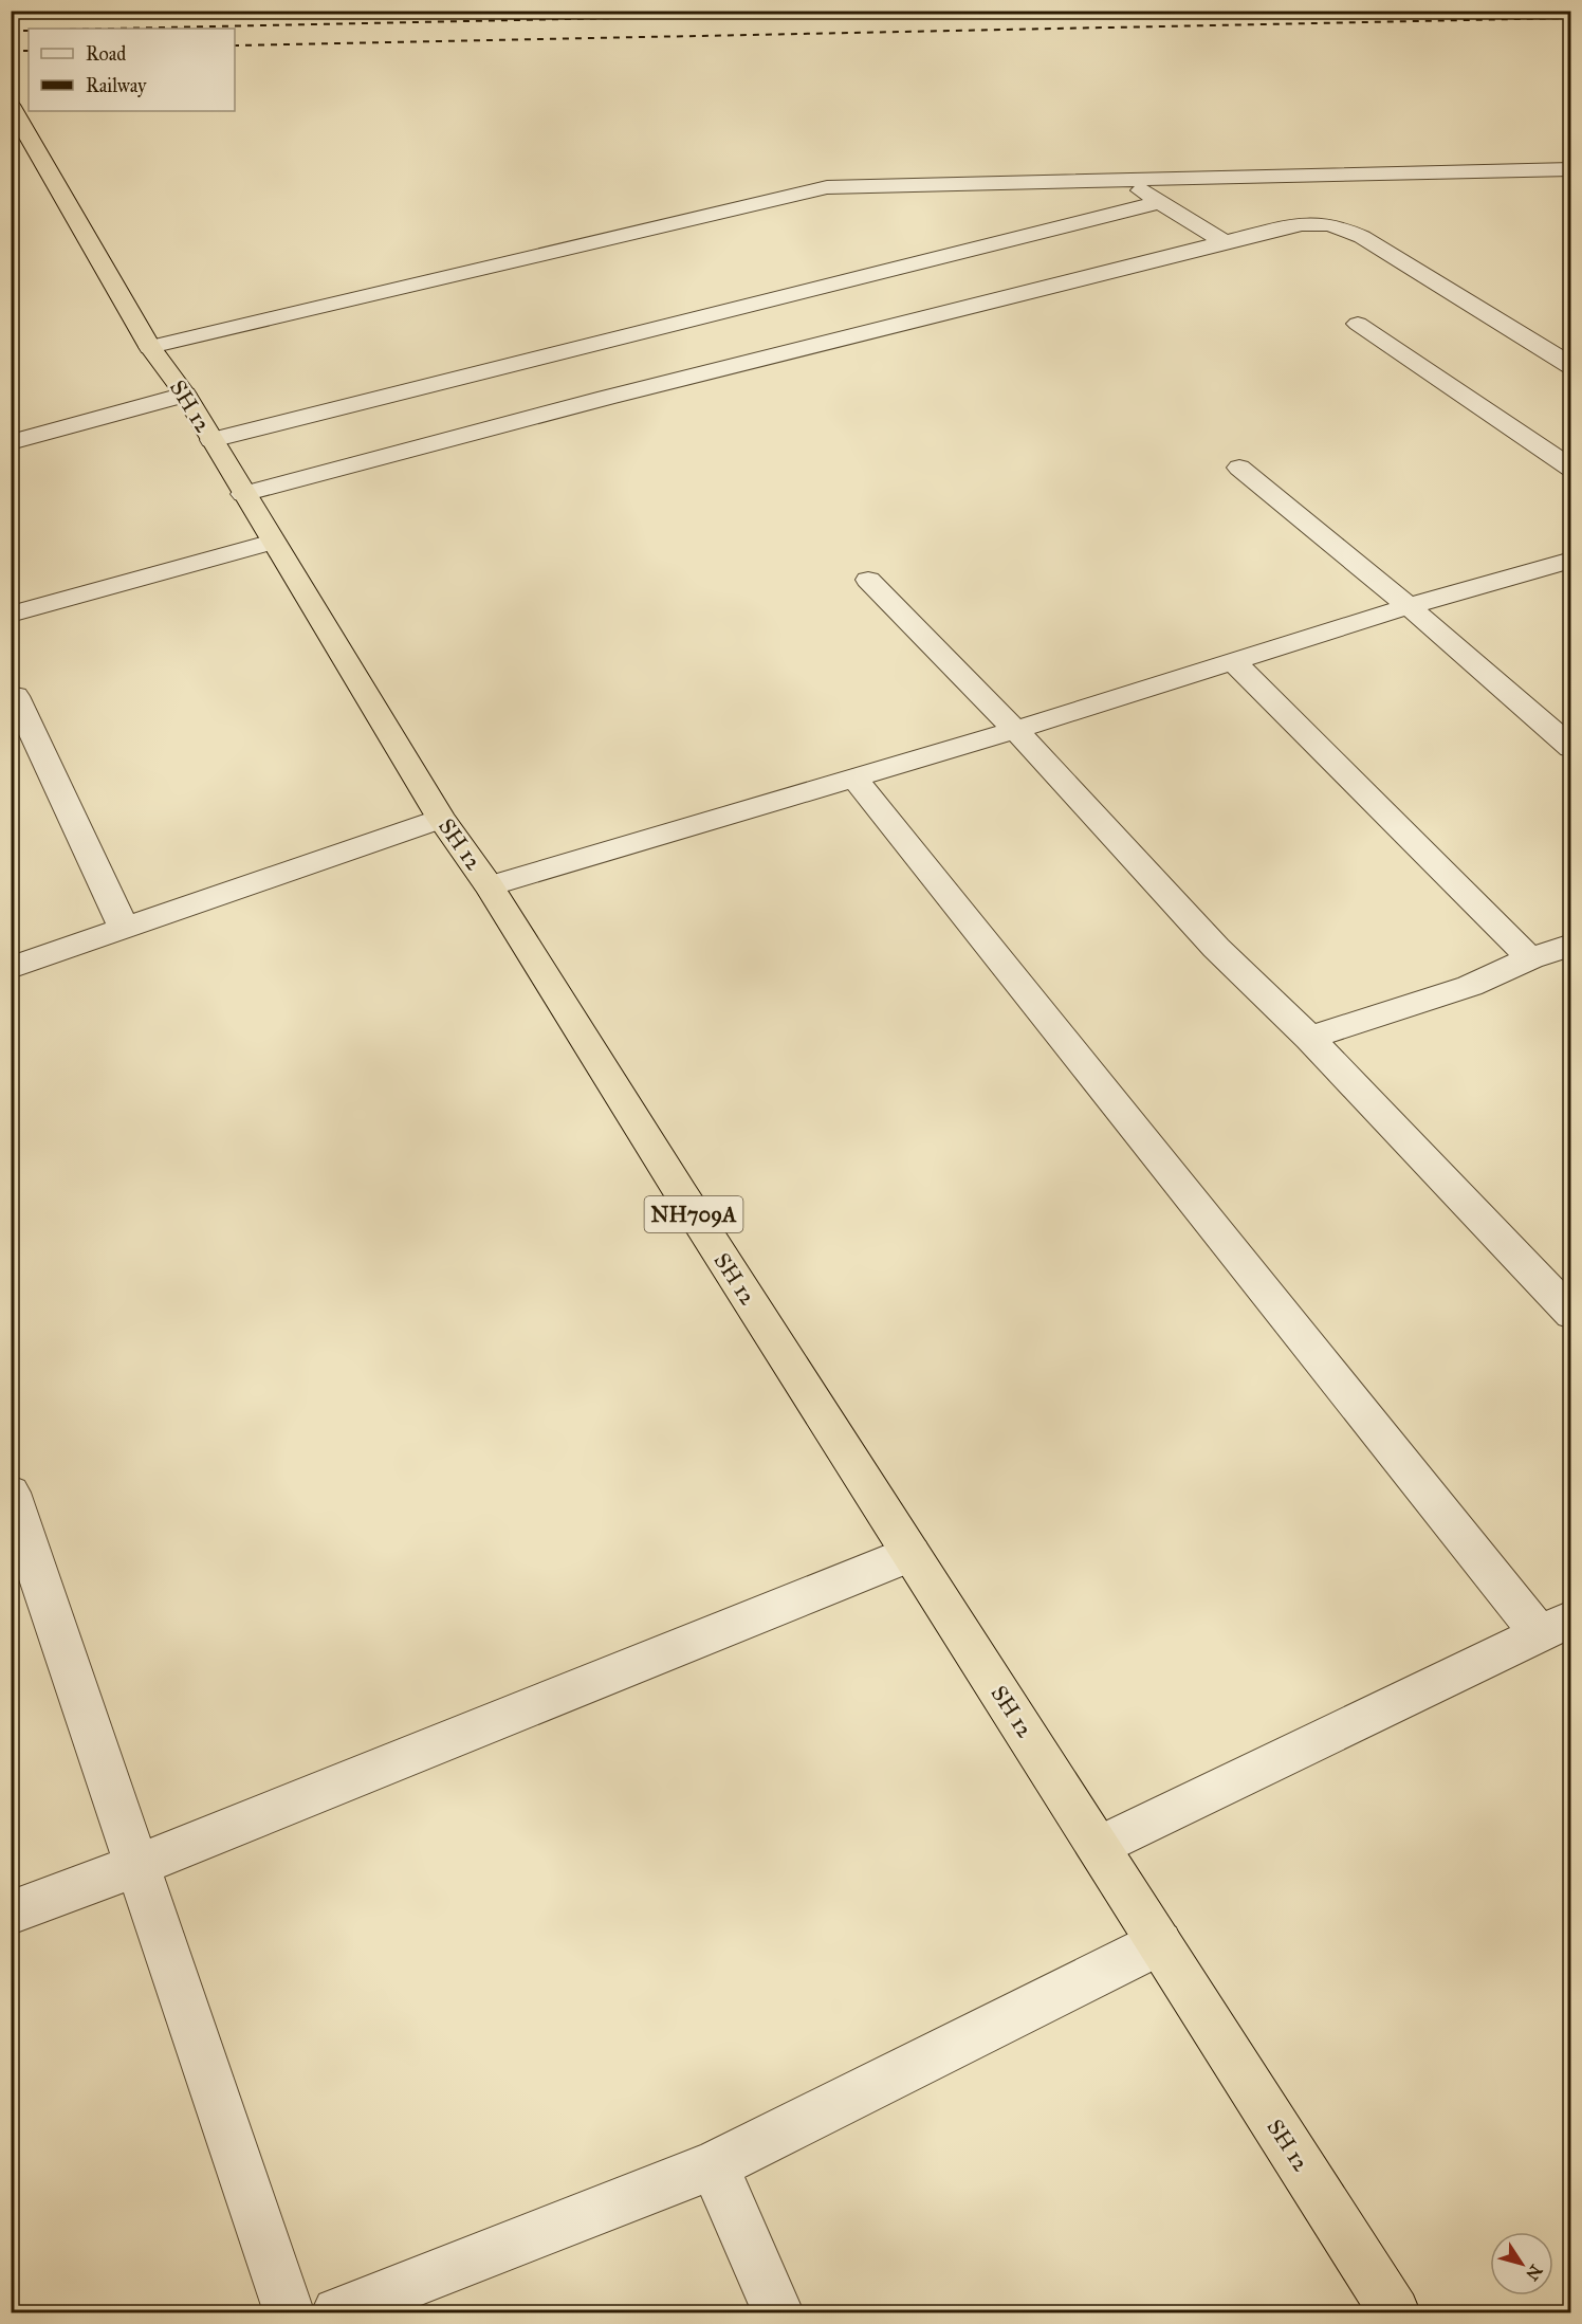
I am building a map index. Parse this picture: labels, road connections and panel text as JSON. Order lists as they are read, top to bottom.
{
  "streets": {
    "highway": ["SH 12", "NH709A"]
  },
  "legend": ["Road", "Railway"],
  "north": "bottom right"
}
